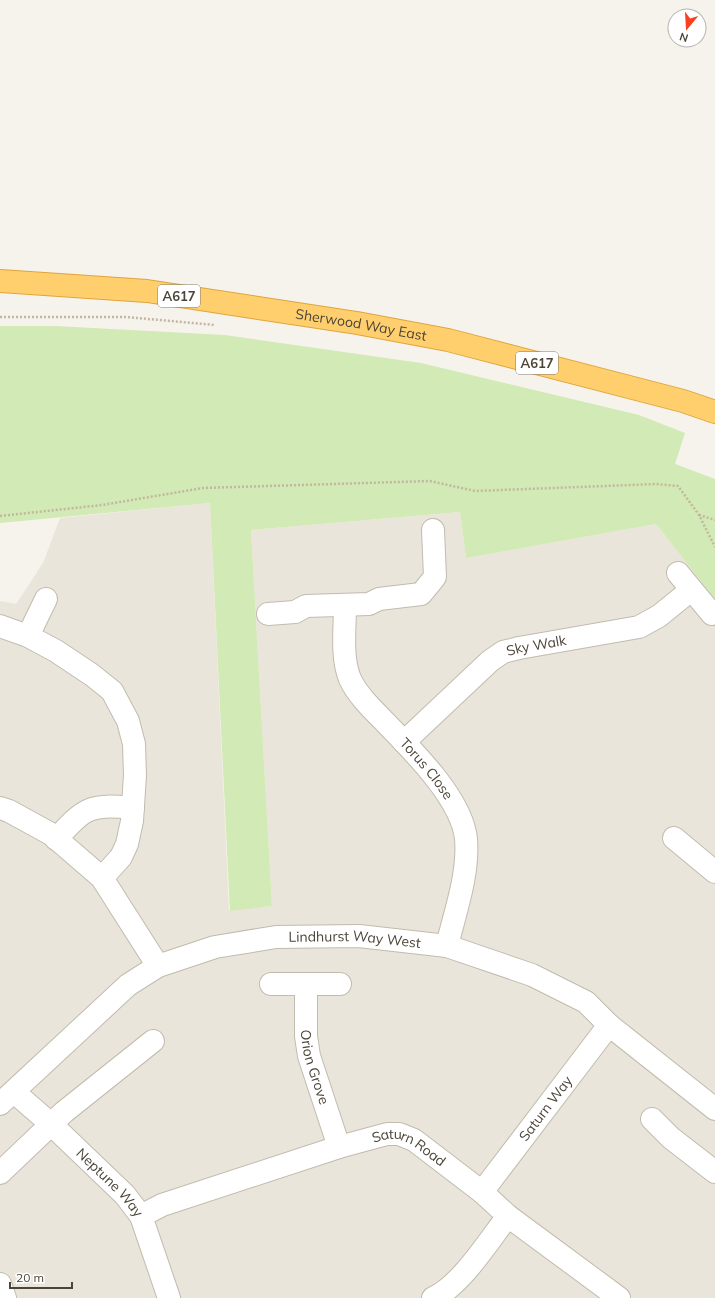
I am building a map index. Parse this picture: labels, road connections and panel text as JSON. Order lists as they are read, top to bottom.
{
  "streets": {
    "highway": ["A617", "Sherwood Way East"],
    "street": [
      "Sky Walk",
      "Torus Close",
      "Lindhurst Way West",
      "Orion Grove",
      "Saturn Way",
      "Saturn Road",
      "Neptune Way"
    ]
  },
  "crossings": [
    ["Sky Walk", "Torus Close"],
    ["Torus Close", "Lindhurst Way West"],
    ["Lindhurst Way West", "Saturn Way"],
    ["Lindhurst Way West", "Neptune Way"],
    ["Orion Grove", "Saturn Road"],
    ["Saturn Way", "Saturn Road"],
    ["Saturn Road", "Neptune Way"]
  ],
  "scale_bar": "20 m",
  "north": "bottom"
}
